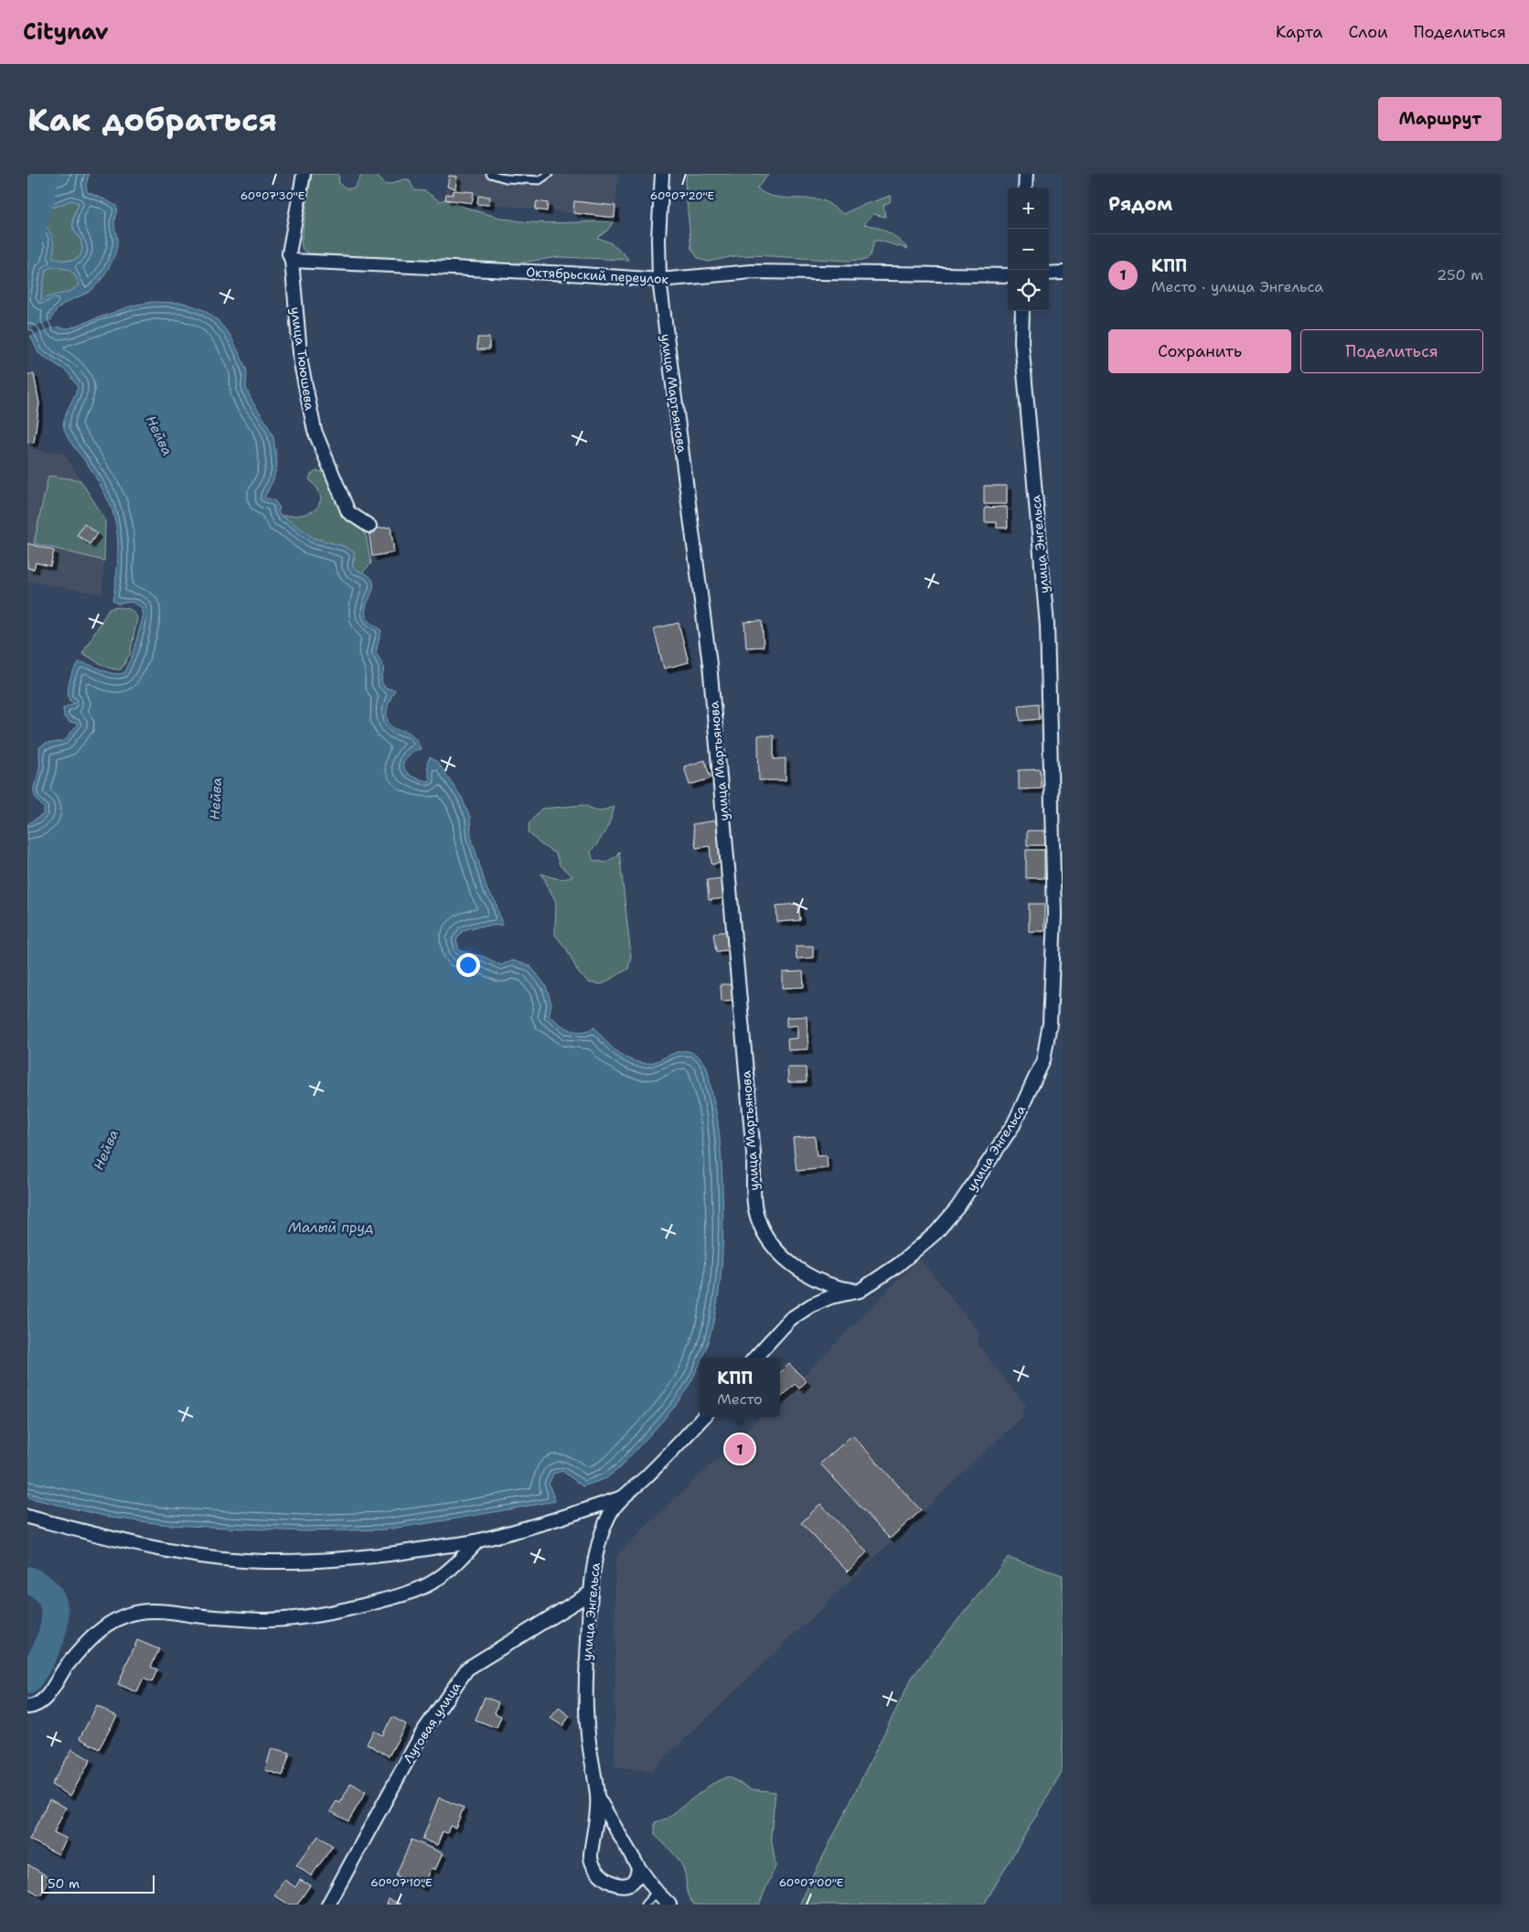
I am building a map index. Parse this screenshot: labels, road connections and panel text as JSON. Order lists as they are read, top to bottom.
{
  "streets": {
    "street": [
      "Октябрьский переулок",
      "улица Тююшева",
      "улица Мартьянова",
      "улица Энгельса",
      "Луговая улица"
    ]
  },
  "crossings": [
    ["Октябрьский переулок", "улица Тююшева"],
    ["Октябрьский переулок", "улица Мартьянова"],
    ["улица Мартьянова", "улица Энгельса"],
    ["улица Энгельса", "Луговая улица"]
  ],
  "water": ["Нейва", "Малый пруд"],
  "scale_bar": "50 m",
  "page": {
    "header": "Citynav",
    "nav": ["Карта", "Слои", "Поделиться"],
    "buttons": [
      "Маршрут",
      ["Сохранить", "Поделиться"]
    ],
    "title": "Как добраться",
    "heading": "Рядом",
    "map_buttons": ["+", "−"],
    "list": [
      {
        "mark": "1",
        "name": "КПП",
        "note": "Место · улица Энгельса",
        "value": "250 m"
      }
    ],
    "popup": ["КПП", "Место"],
    "pins": "1",
    "scale": "50 m"
  },
  "coordinates": [
    "60°07'30\"E",
    "60°07'20\"E",
    "60°07'10\"E",
    "60°07'00\"E"
  ]
}
